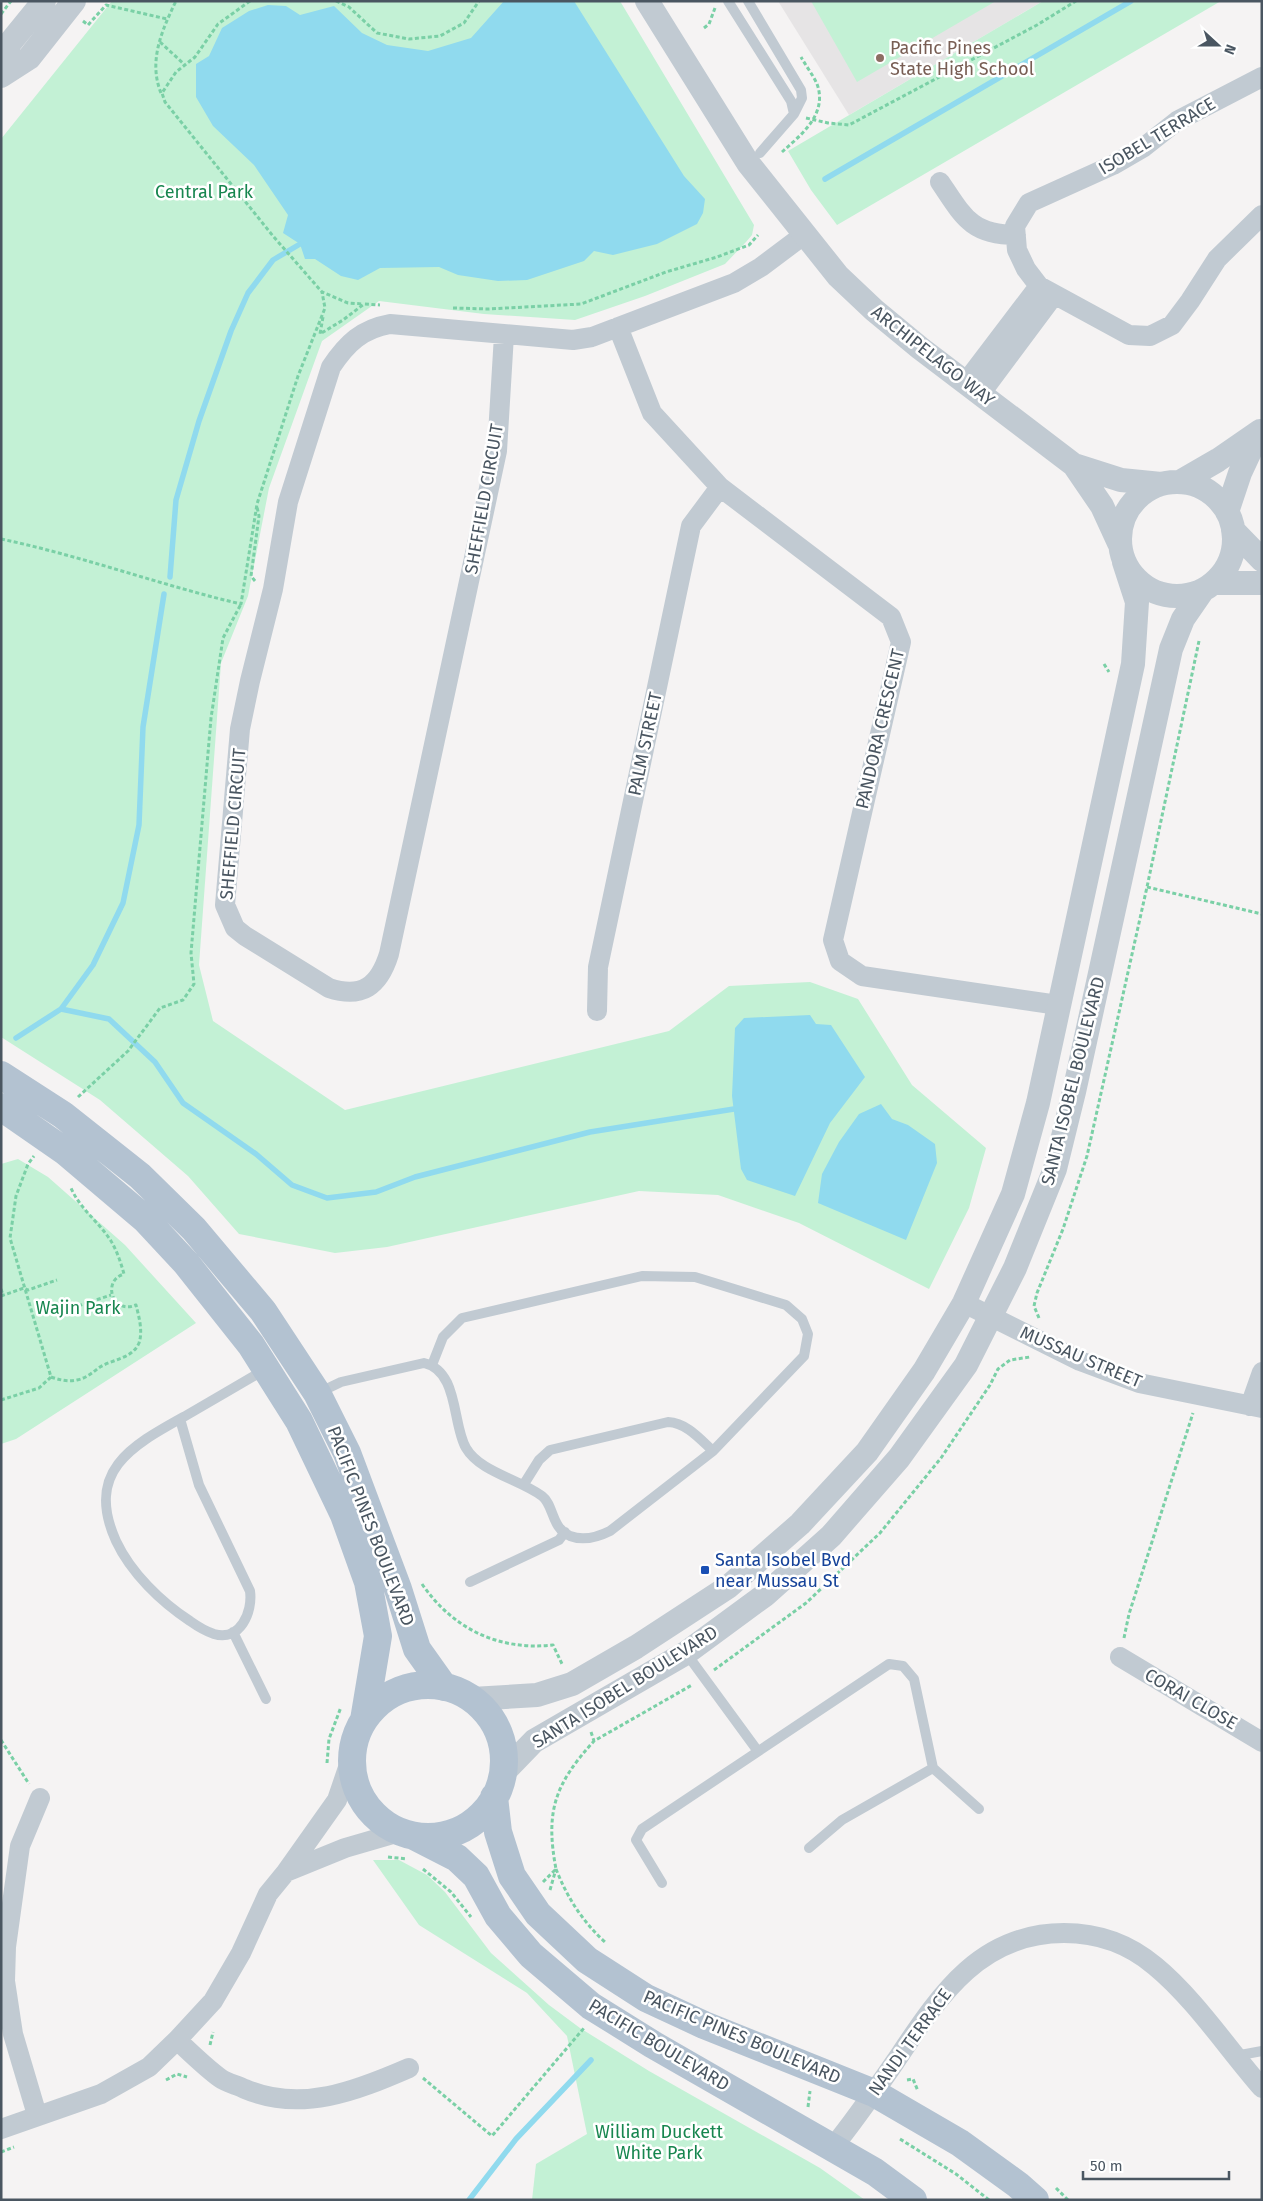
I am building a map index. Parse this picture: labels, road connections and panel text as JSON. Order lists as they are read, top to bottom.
{
  "streets": {
    "main road": ["PACIFIC PINES BOULEVARD", "PACIFIC BOULEVARD"],
    "street": [
      "ISOBEL TERRACE",
      "ARCHIPELAGO WAY",
      "SHEFFIELD CIRCUIT",
      "PANDORA CRESCENT",
      "PALM STREET",
      "SANTA ISOBEL BOULEVARD",
      "MUSSAU STREET",
      "CORAI CLOSE",
      "NANDI TERRACE"
    ]
  },
  "crossings": [
    ["ARCHIPELAGO WAY", "SHEFFIELD CIRCUIT"],
    ["ARCHIPELAGO WAY", "SANTA ISOBEL BOULEVARD"],
    ["SHEFFIELD CIRCUIT", "PANDORA CRESCENT"],
    ["PANDORA CRESCENT", "PALM STREET"],
    ["PANDORA CRESCENT", "SANTA ISOBEL BOULEVARD"],
    ["SANTA ISOBEL BOULEVARD", "MUSSAU STREET"],
    ["SANTA ISOBEL BOULEVARD", "PACIFIC PINES BOULEVARD"],
    ["SANTA ISOBEL BOULEVARD", "PACIFIC BOULEVARD"],
    ["PACIFIC PINES BOULEVARD", "NANDI TERRACE"],
    ["PACIFIC PINES BOULEVARD", "PACIFIC BOULEVARD"],
    ["NANDI TERRACE", "PACIFIC BOULEVARD"]
  ],
  "parks": ["Central Park", "Wajin Park", "William Duckett White Park"],
  "places": {
    "other": ["Pacific Pines State High School"],
    "transit": ["Santa Isobel Bvd near Mussau St"]
  },
  "scale_bar": "50 m",
  "north": "right"
}
